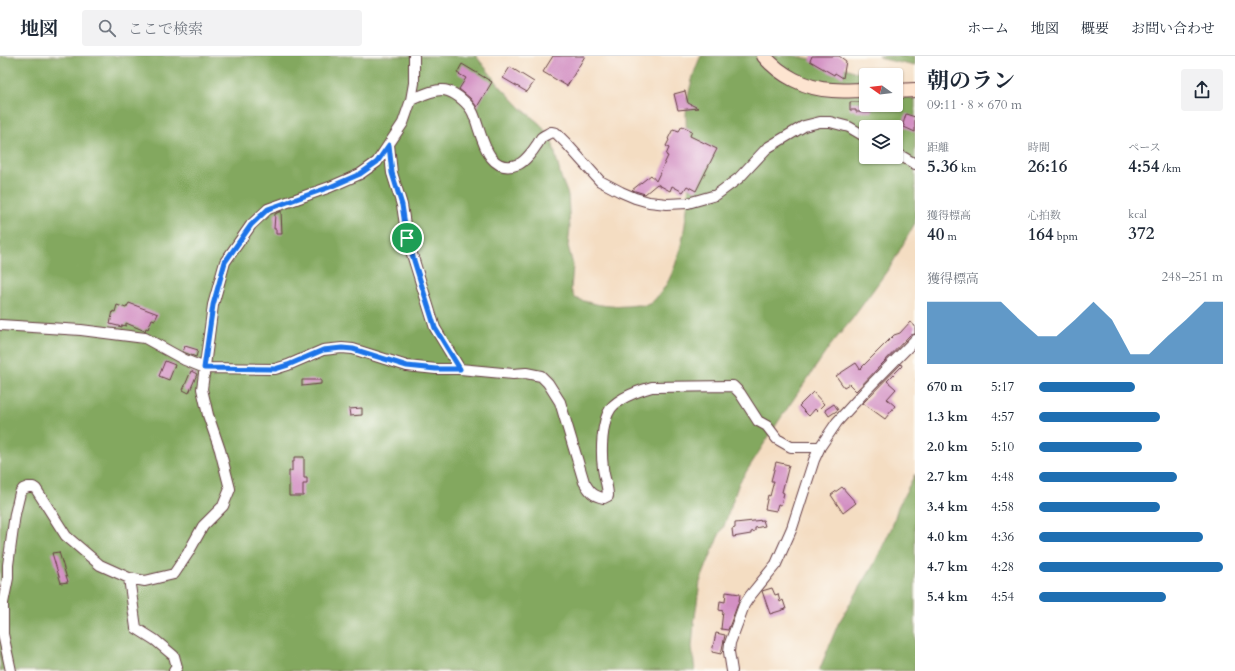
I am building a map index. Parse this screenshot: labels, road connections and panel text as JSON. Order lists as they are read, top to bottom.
{
  "north": "left",
  "page": {
    "header": "地図",
    "search": "ここで検索",
    "nav": [
      "ホーム",
      "地図",
      "概要",
      "お問い合わせ"
    ],
    "heading": ["朝のラン", "09:11 · 8 × 670 m"],
    "stats": [
      ["距離", "5.36 km"],
      ["時間", "26:16"],
      ["ペース", "4:54 /km"],
      ["獲得標高", "40 m"],
      ["心拍数", "164 bpm"],
      ["kcal", "372"]
    ],
    "chart": ["獲得標高", "248–251 m"],
    "list": [
      {
        "name": "670 m",
        "note": "5:17"
      },
      {
        "name": "1.3 km",
        "note": "4:57"
      },
      {
        "name": "2.0 km",
        "note": "5:10"
      },
      {
        "name": "2.7 km",
        "note": "4:48"
      },
      {
        "name": "3.4 km",
        "note": "4:58"
      },
      {
        "name": "4.0 km",
        "note": "4:36"
      },
      {
        "name": "4.7 km",
        "note": "4:28"
      },
      {
        "name": "5.4 km",
        "note": "4:54"
      }
    ]
  }
}
